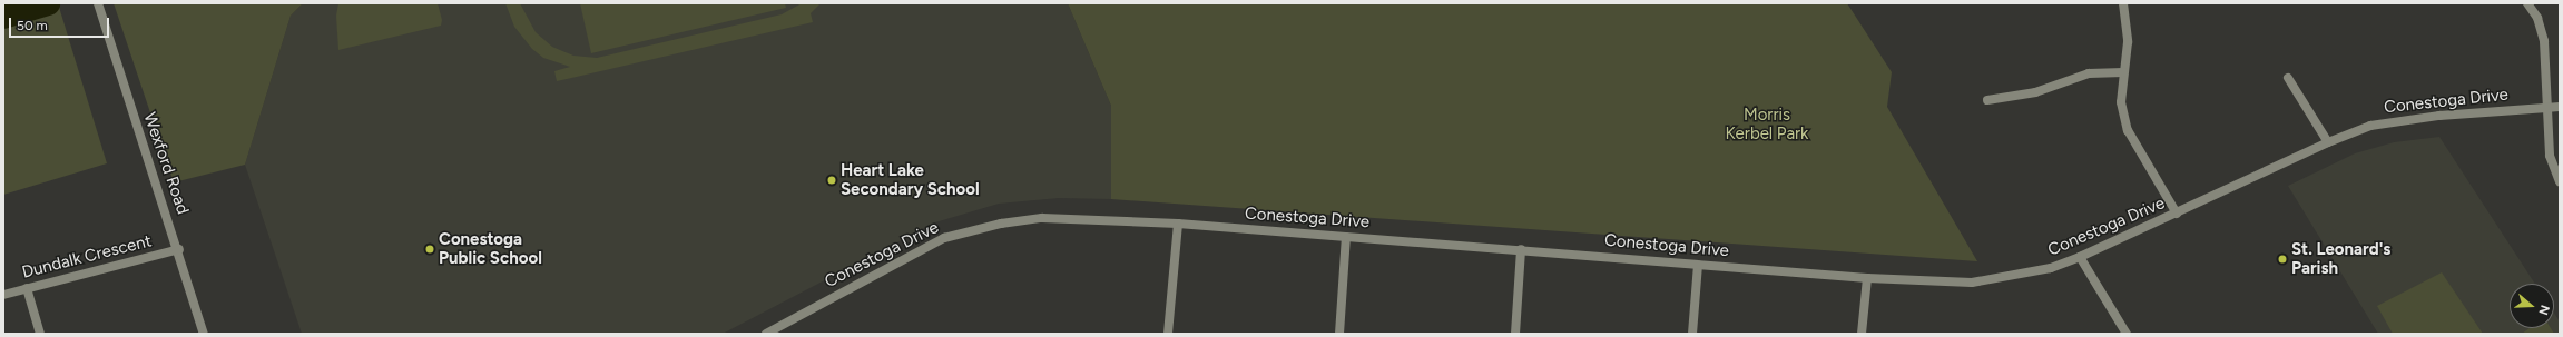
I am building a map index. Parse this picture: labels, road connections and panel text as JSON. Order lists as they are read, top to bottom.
{
  "streets": {
    "street": ["Conestoga Drive", "Wexford Road", "Dundalk Crescent"]
  },
  "crossings": [
    ["Wexford Road", "Dundalk Crescent"]
  ],
  "parks": ["Morris Kerbel Park"],
  "places": ["Heart Lake Secondary School", "Conestoga Public School", "St. Leonard's Parish"],
  "scale_bar": "50 m",
  "north": "right"
}
